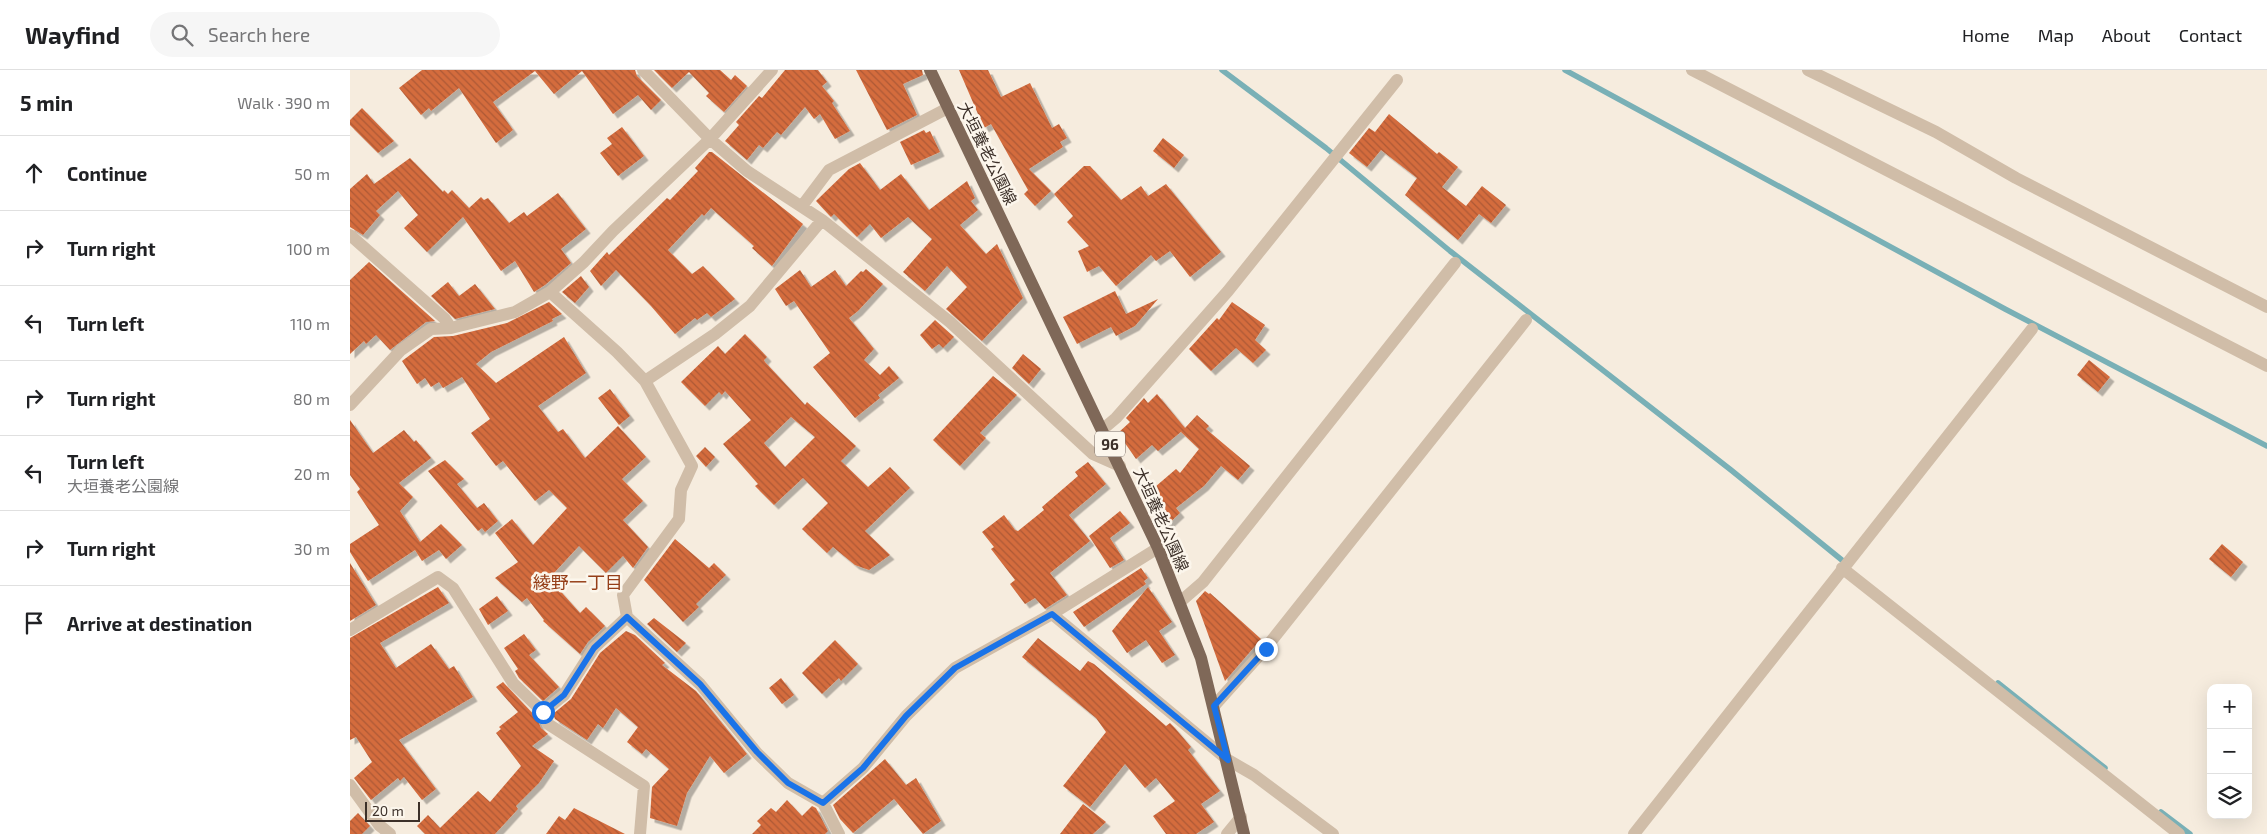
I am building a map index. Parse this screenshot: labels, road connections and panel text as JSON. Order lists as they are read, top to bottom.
{
  "streets": {
    "main road": ["大垣養老公園線", "96"]
  },
  "districts": ["綾野一丁目"],
  "scale_bar": "20 m",
  "page": {
    "header": "Wayfind",
    "search": "Search here",
    "nav": [
      "Home",
      "Map",
      "About",
      "Contact"
    ],
    "heading": ["5 min", "Walk · 390 m"],
    "list": [
      ["Continue", "50 m"],
      ["Turn right", "100 m"],
      ["Turn left", "110 m"],
      ["Turn right", "80 m"],
      ["Turn left", "大垣養老公園線", "20 m"],
      ["Turn right", "30 m"],
      "Arrive at destination"
    ],
    "map_buttons": ["+", "−"],
    "scale": "20 m"
  }
}
